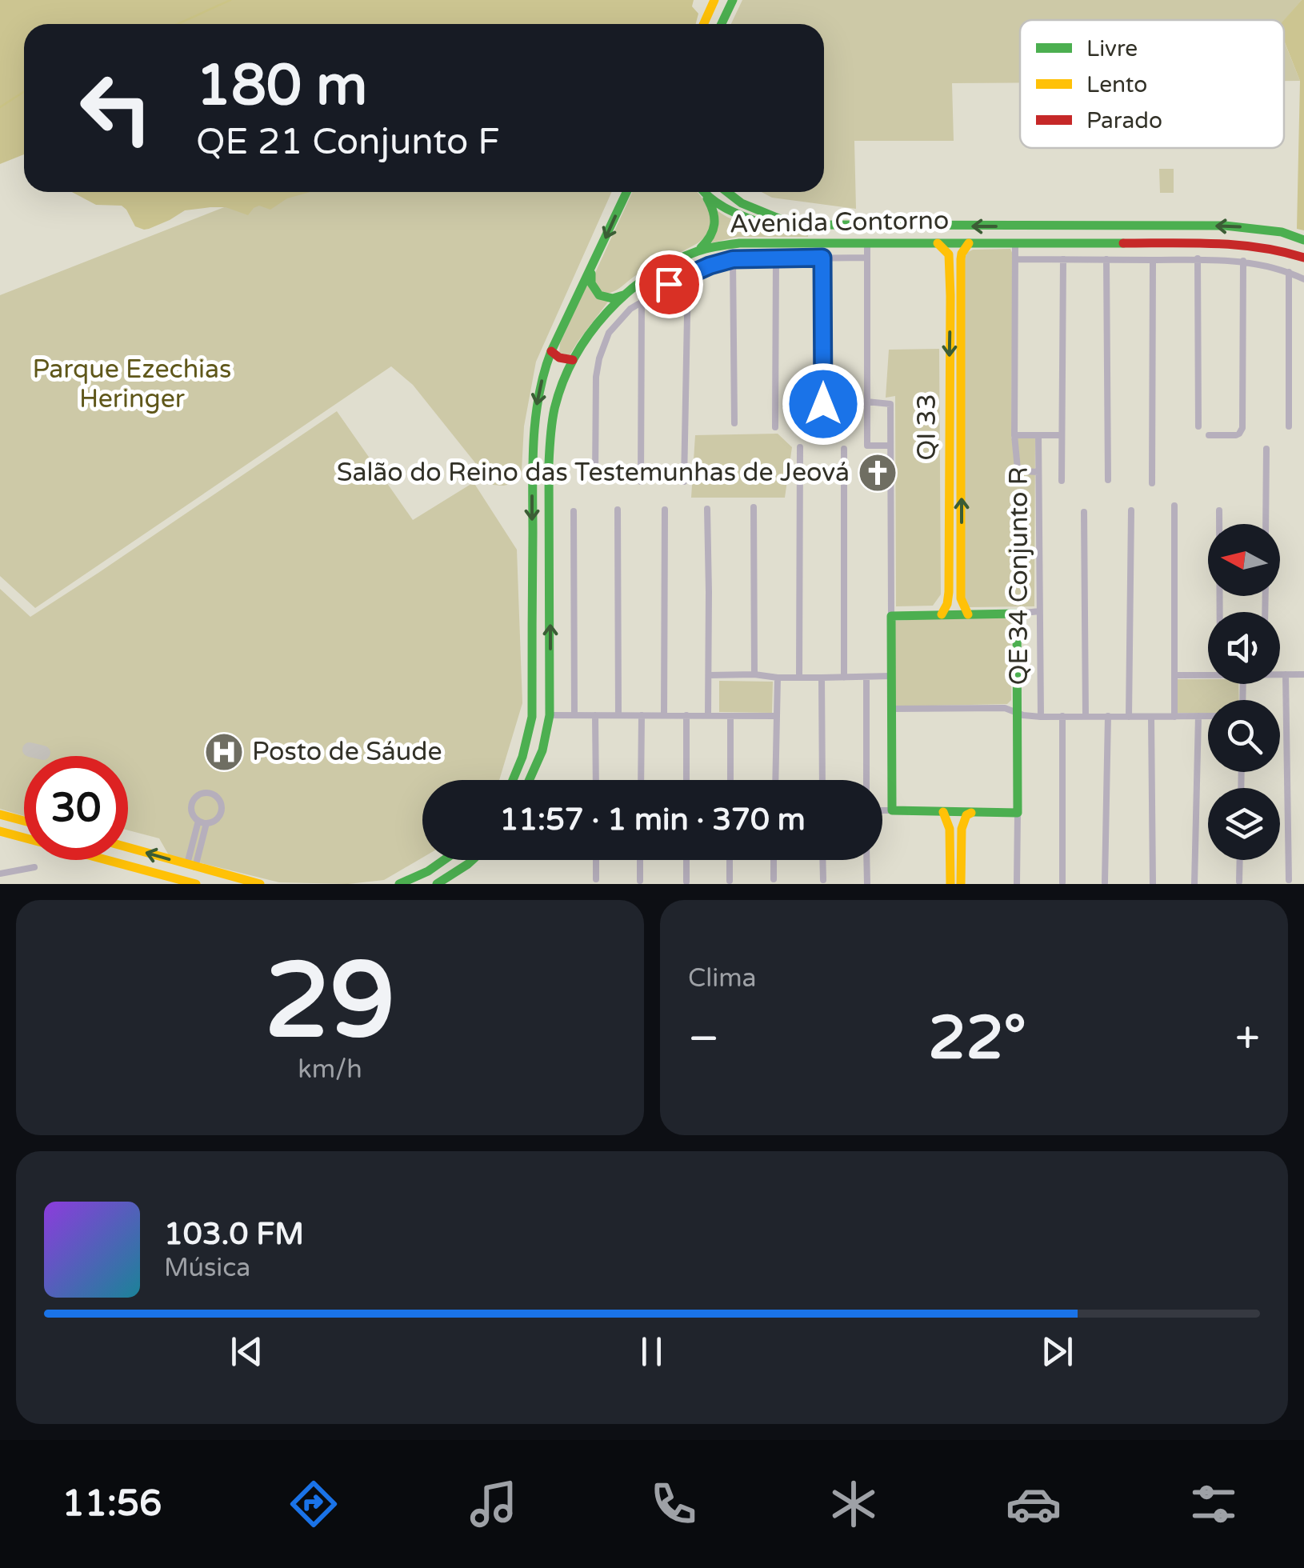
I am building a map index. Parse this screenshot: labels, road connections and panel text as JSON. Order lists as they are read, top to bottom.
{
  "streets": {
    "main road": ["Avenida Contorno", "QI 33"],
    "street": ["QE 34 Conjunto R"]
  },
  "crossings": [
    ["Avenida Contorno", "QI 33"]
  ],
  "parks": ["Parque Ezechias Heringer"],
  "places": {
    "church": ["Salão do Reino das Testemunhas de Jeová"],
    "hospital": ["Posto de Sáude"]
  },
  "legend": ["Livre", "Lento", "Parado"],
  "north": "left",
  "page": {
    "turn": ["180 m", "QE 21 Conjunto F"],
    "limit": "30",
    "trip": "11:57 · 1 min · 370 m",
    "tile": [
      ["29", "km/h"],
      "Clima"
    ],
    "heat": ["−", "22°", "+"],
    "song": ["103.0 FM", "Música"],
    "tabs": "11:56"
  }
}
